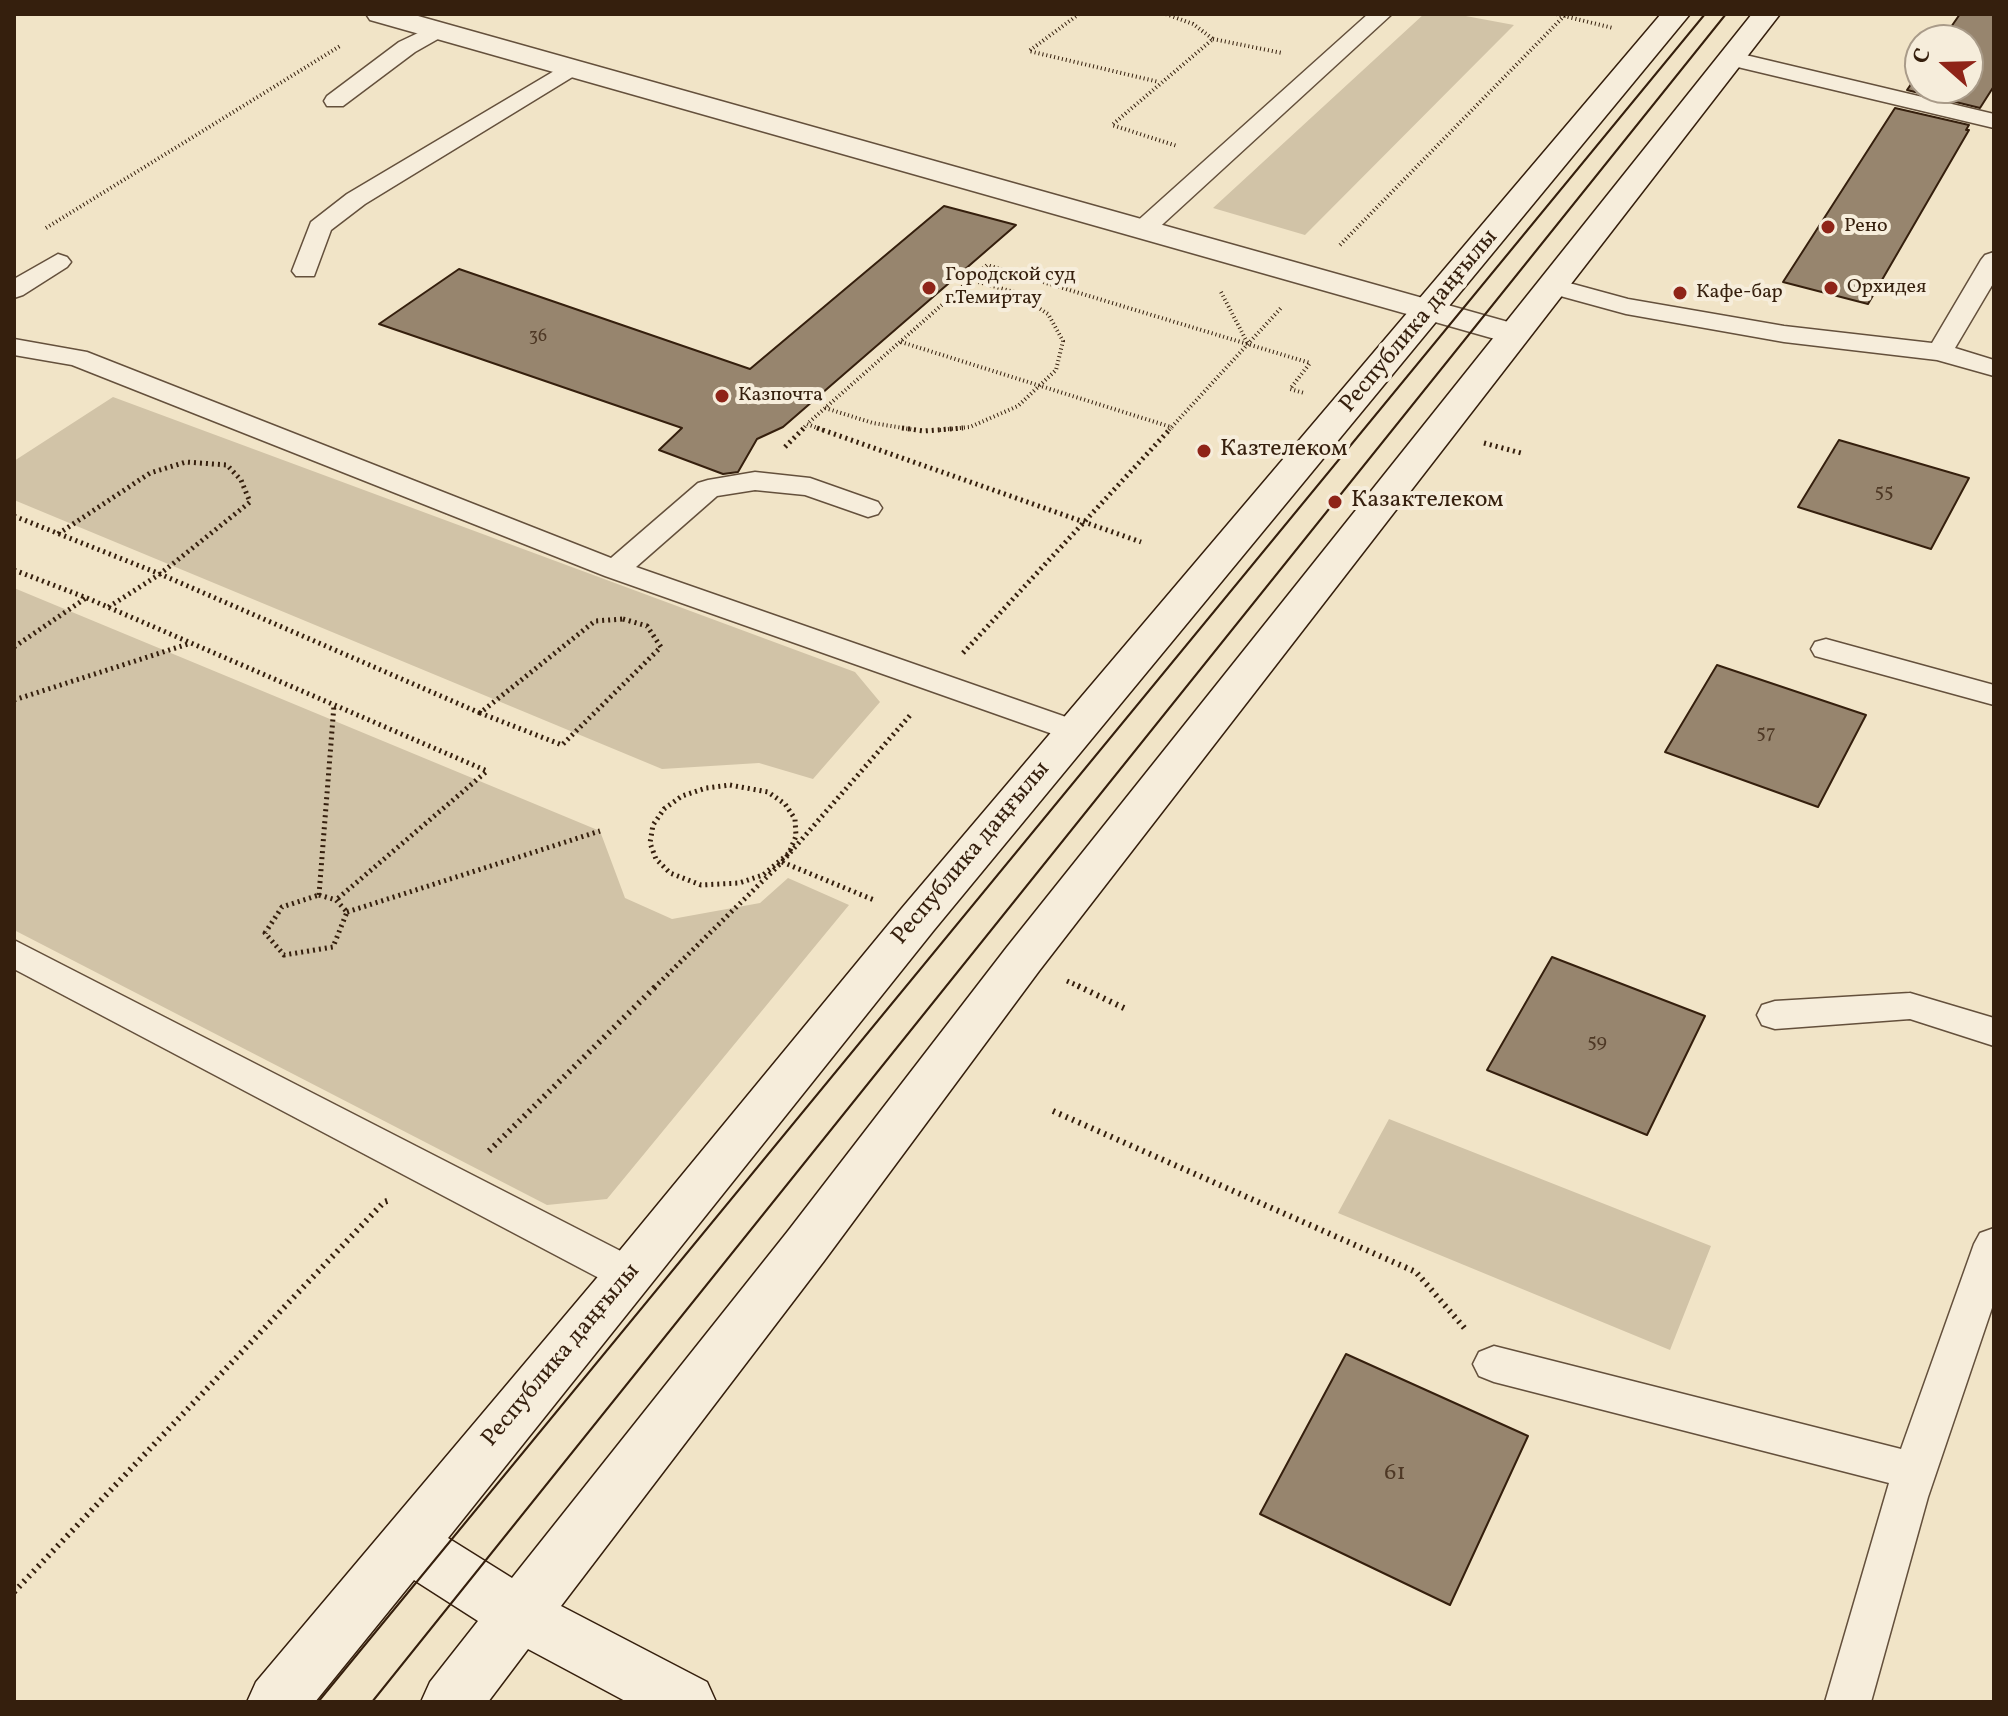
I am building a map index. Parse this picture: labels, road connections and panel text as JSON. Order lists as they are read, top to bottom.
{
  "streets": {
    "main road": ["Республика даңғылы"]
  },
  "places": [
    "Рено",
    "Городской суд г.Темиртау",
    "Орхидея",
    "Кафе-бар",
    "Казпочта",
    "Казтелеком",
    "Казактелеком"
  ],
  "house_numbers": [
    "36",
    "55",
    "57",
    "59",
    "61"
  ],
  "north": "left"
}
